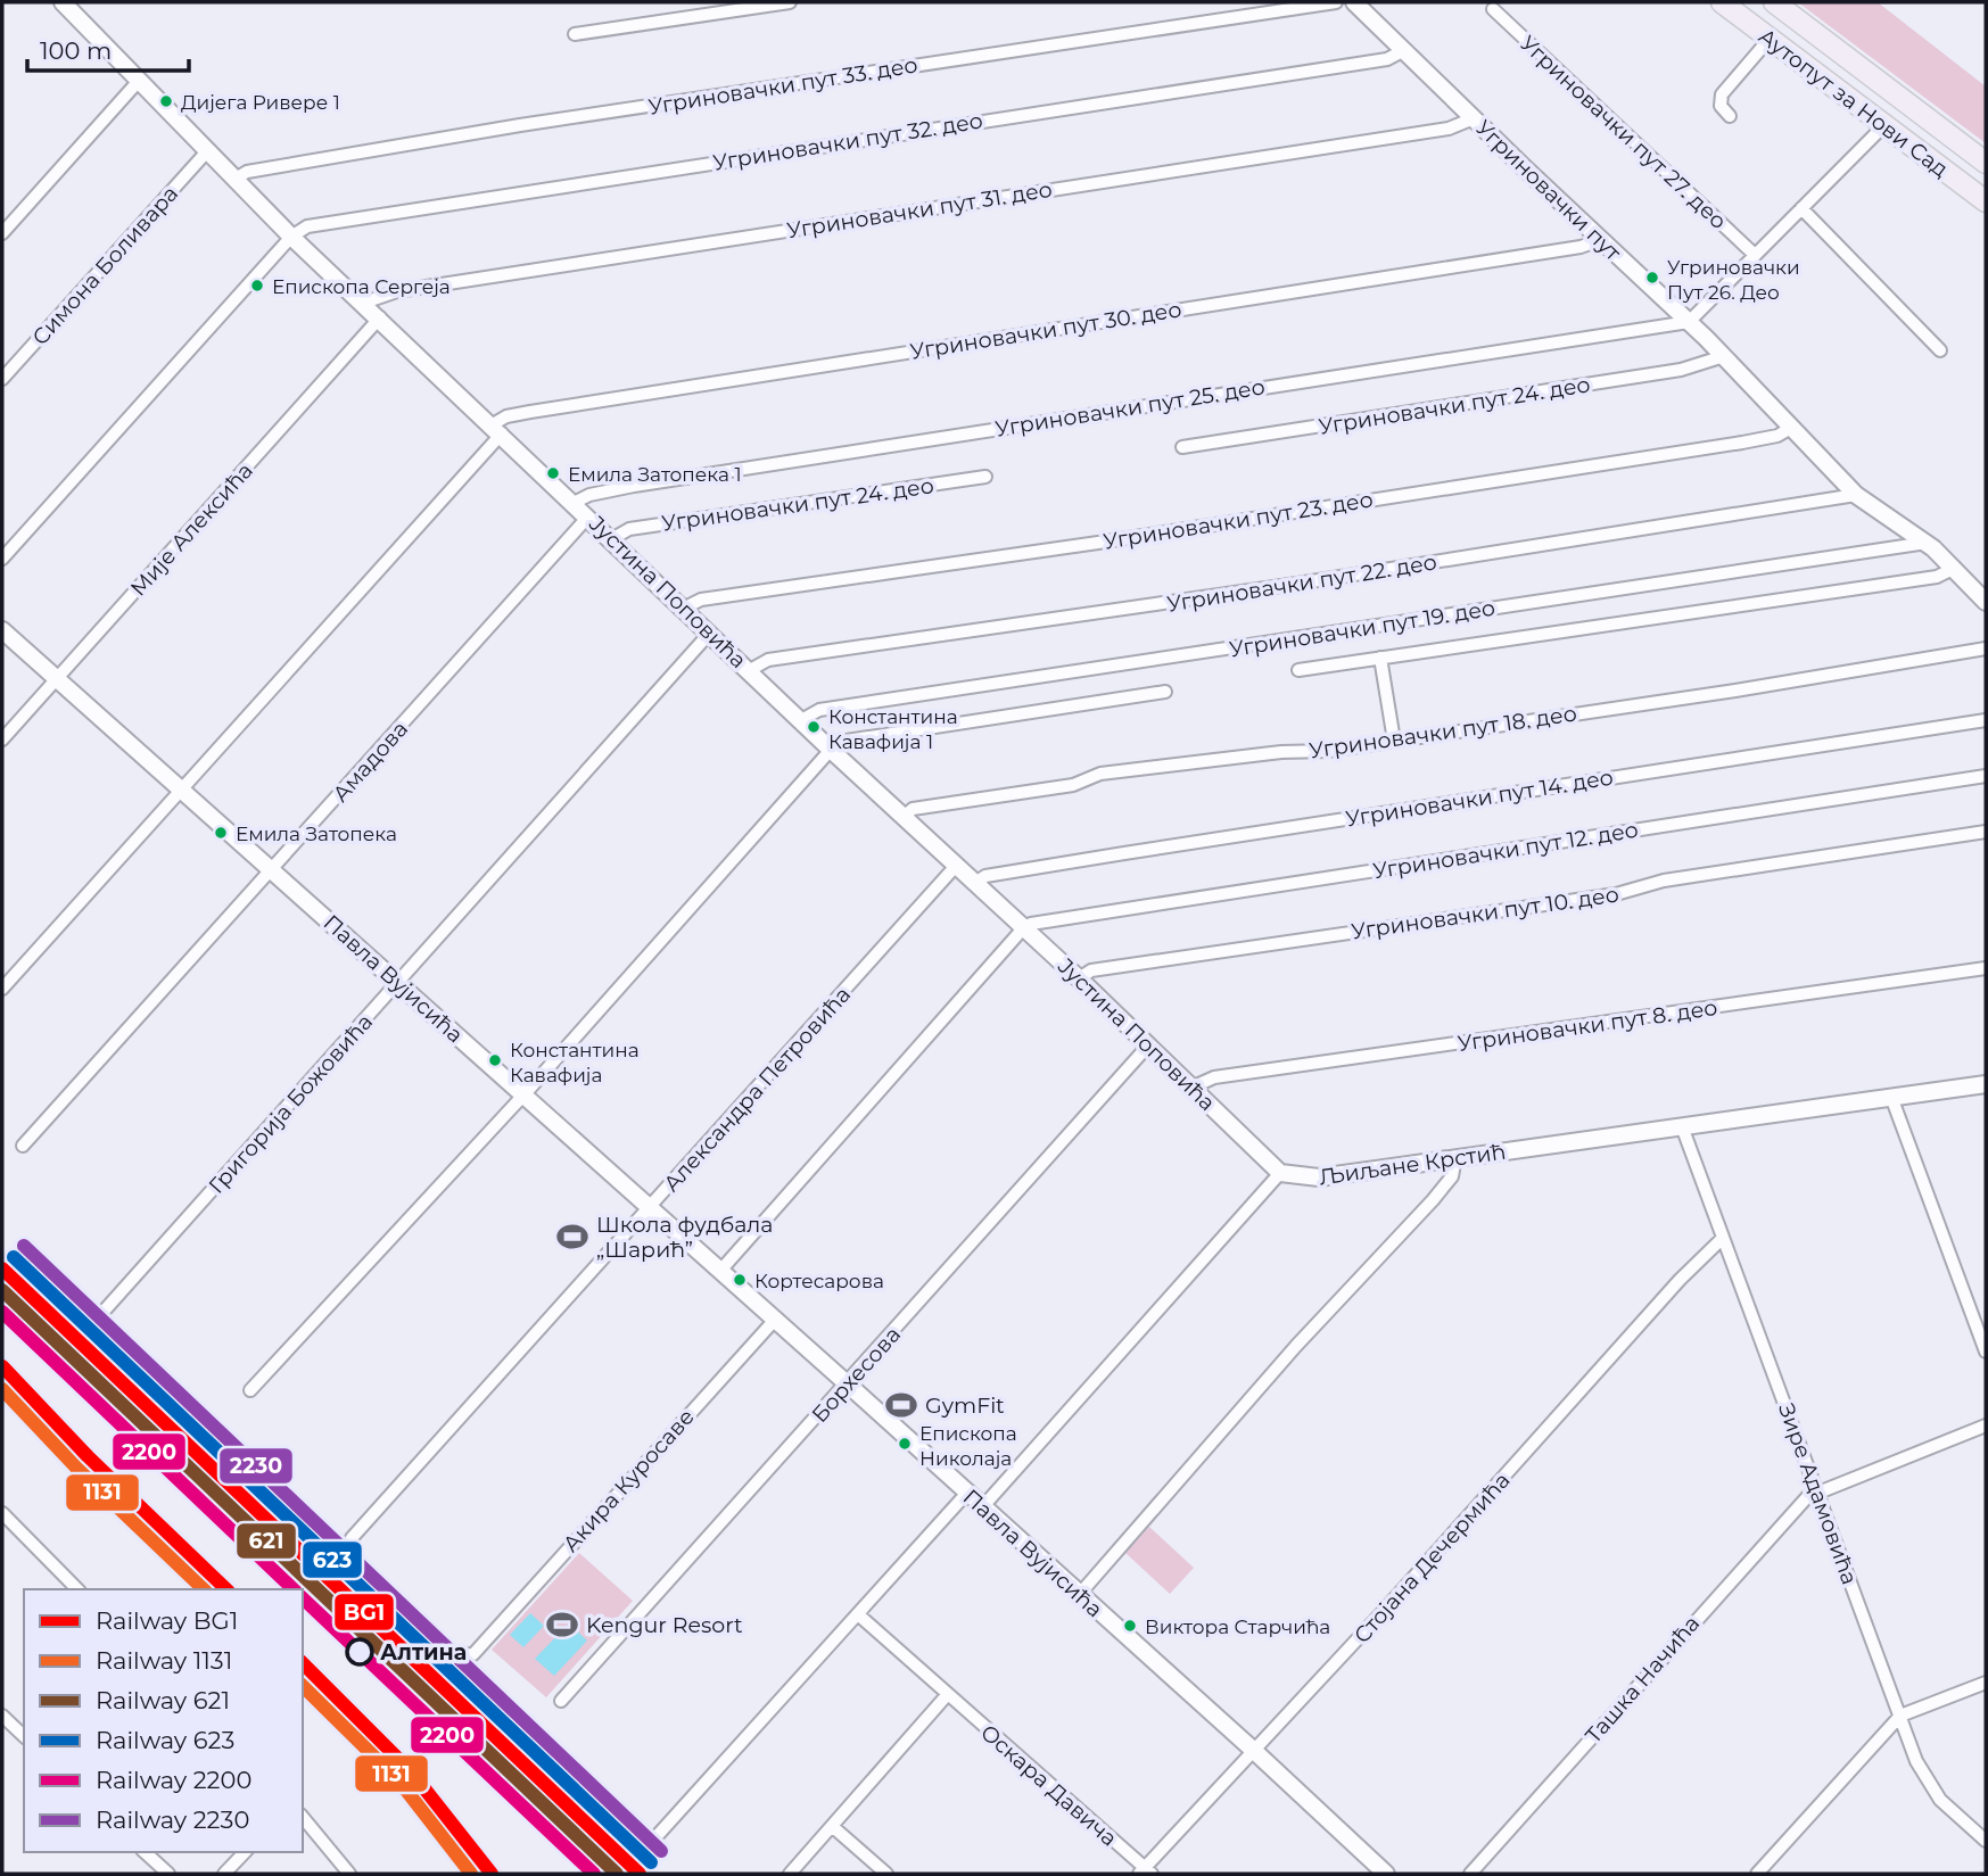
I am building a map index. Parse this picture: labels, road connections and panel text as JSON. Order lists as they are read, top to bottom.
{
  "streets": {
    "main road": ["Аутопут за Нови Сад"],
    "street": [
      "Угриновачки пут 33. део",
      "Угриновачки пут 27. део",
      "Угриновачки пут 32. део",
      "Угриновачки пут",
      "Угриновачки пут 31. део",
      "Симона Боливара",
      "Угриновачки пут 30. део",
      "Угриновачки пут 24. део",
      "Угриновачки пут 25. део",
      "Угриновачки пут 23. део",
      "Мије Алексића",
      "Угриновачки пут 22. део",
      "Јустина Поповића",
      "Угриновачки пут 19. део",
      "Угриновачки пут 18. део",
      "Амадова",
      "Угриновачки пут 14. део",
      "Угриновачки пут 12. део",
      "Угриновачки пут 10. део",
      "Павла Вујисића",
      "Угриновачки пут 8. део",
      "Александра Петровића",
      "Григорија Божовића",
      "Љиљане Крстић",
      "Борхесова",
      "Акира Куросаве",
      "Зире Адамовића",
      "Стојана Дечермића",
      "Ташка Начића",
      "Оскара Давича"
    ]
  },
  "crossings": [
    ["Угриновачки пут 33. део", "Јустина Поповића"],
    ["Угриновачки пут 32. део", "Угриновачки пут"],
    ["Угриновачки пут 32. део", "Јустина Поповића"],
    ["Угриновачки пут", "Угриновачки пут 31. део"],
    ["Угриновачки пут", "Угриновачки пут 30. део"],
    ["Угриновачки пут", "Угриновачки пут 24. део"],
    ["Угриновачки пут", "Угриновачки пут 25. део"],
    ["Угриновачки пут", "Угриновачки пут 23. део"],
    ["Угриновачки пут", "Угриновачки пут 22. део"],
    ["Угриновачки пут", "Угриновачки пут 19. део"],
    ["Угриновачки пут 31. део", "Јустина Поповића"],
    ["Симона Боливара", "Јустина Поповића"],
    ["Угриновачки пут 30. део", "Јустина Поповића"],
    ["Угриновачки пут 24. део", "Јустина Поповића"],
    ["Угриновачки пут 25. део", "Јустина Поповића"],
    ["Угриновачки пут 23. део", "Јустина Поповића"],
    ["Мије Алексића", "Јустина Поповића"],
    ["Мије Алексића", "Павла Вујисића"],
    ["Угриновачки пут 22. део", "Јустина Поповића"],
    ["Јустина Поповића", "Угриновачки пут 19. део"],
    ["Јустина Поповића", "Угриновачки пут 18. део"],
    ["Јустина Поповића", "Амадова"],
    ["Јустина Поповића", "Угриновачки пут 14. део"],
    ["Јустина Поповића", "Угриновачки пут 12. део"],
    ["Јустина Поповића", "Угриновачки пут 10. део"],
    ["Јустина Поповића", "Угриновачки пут 8. део"],
    ["Јустина Поповића", "Александра Петровића"],
    ["Јустина Поповића", "Григорија Божовића"],
    ["Јустина Поповића", "Љиљане Крстић"],
    ["Јустина Поповића", "Борхесова"],
    ["Амадова", "Павла Вујисића"],
    ["Павла Вујисића", "Александра Петровића"],
    ["Павла Вујисића", "Григорија Божовића"],
    ["Павла Вујисића", "Борхесова"],
    ["Павла Вујисића", "Акира Куросаве"],
    ["Павла Вујисића", "Стојана Дечермића"],
    ["Александра Петровића", "Акира Куросаве"],
    ["Љиљане Крстић", "Зире Адамовића"],
    ["Зире Адамовића", "Стојана Дечермића"],
    ["Зире Адамовића", "Ташка Начића"],
    ["Стојана Дечермића", "Оскара Давича"]
  ],
  "places": {
    "other": [
      "Дијега Ривере 1",
      "Угриновачки Пут 26. Део",
      "Епископа Сергеја",
      "Емила Затопека 1",
      "Константина Кавафија 1",
      "Емила Затопека",
      "Константина Кавафија",
      "Кортесарова",
      "Епископа Николаја",
      "Виктора Старчића",
      "Алтина"
    ],
    "sports": ["Школа фудбала „Шарић”", "GymFit", "Kengur Resort"]
  },
  "lines": [
    "rail line 2230",
    "rail line 623",
    "rail line BG1",
    "rail line 621",
    "rail line 2200",
    "rail line 1131"
  ],
  "legend": [
    "Railway BG1",
    "Railway 1131",
    "Railway 621",
    "Railway 623",
    "Railway 2200",
    "Railway 2230"
  ],
  "scale_bar": "100 m"
}
